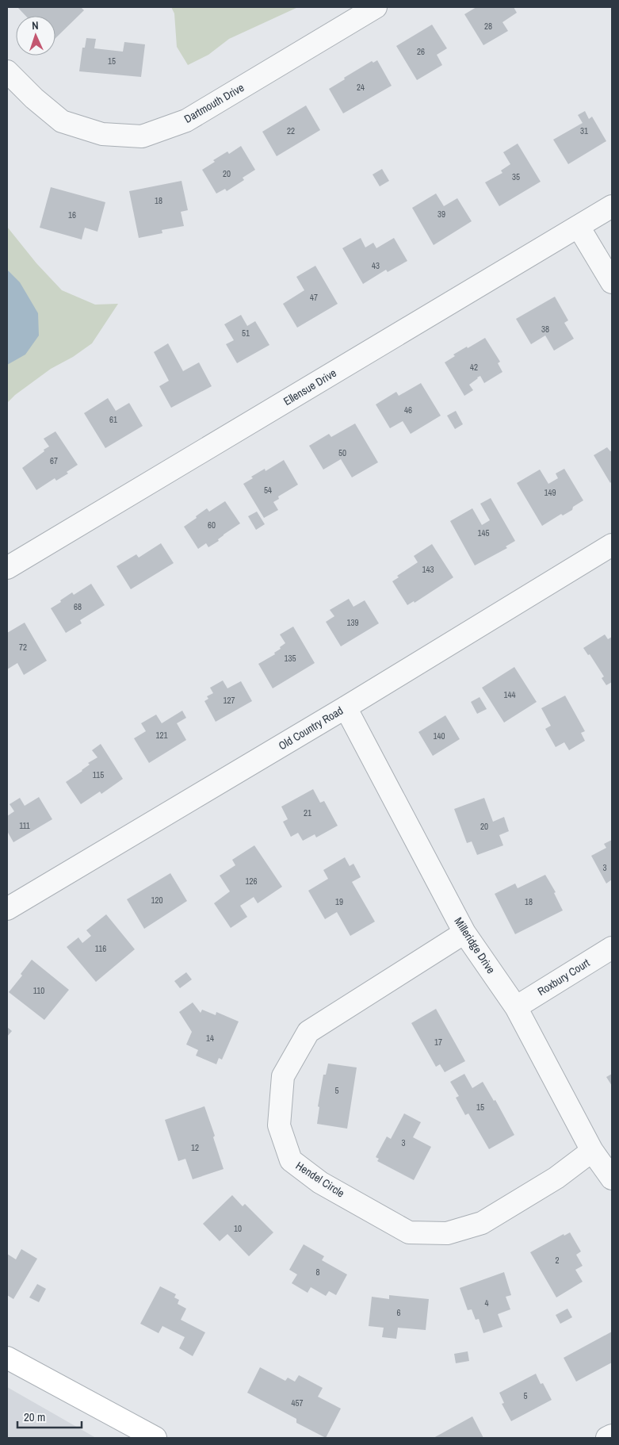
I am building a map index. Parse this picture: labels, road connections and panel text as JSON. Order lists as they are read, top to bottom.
{
  "streets": {
    "street": [
      "Dartmouth Drive",
      "Ellensue Drive",
      "Old Country Road",
      "Milleridge Drive",
      "Roxbury Court",
      "Hendel Circle"
    ]
  },
  "crossings": [
    ["Old Country Road", "Milleridge Drive"],
    ["Milleridge Drive", "Roxbury Court"],
    ["Milleridge Drive", "Hendel Circle"]
  ],
  "house_numbers": [
    "28",
    "26",
    "15",
    "24",
    "22",
    "31",
    "20",
    "35",
    "18",
    "39",
    "16",
    "43",
    "47",
    "38",
    "51",
    "42",
    "46",
    "61",
    "50",
    "67",
    "54",
    "149",
    "60",
    "145",
    "143",
    "68",
    "139",
    "72",
    "135",
    "144",
    "127",
    "121",
    "140",
    "115",
    "21",
    "111",
    "20",
    "3",
    "126",
    "120",
    "19",
    "18",
    "116",
    "110",
    "14",
    "17",
    "5",
    "15",
    "3",
    "12",
    "10",
    "2",
    "8",
    "4",
    "6",
    "5",
    "457"
  ],
  "scale_bar": "20 m",
  "north": "top"
}
